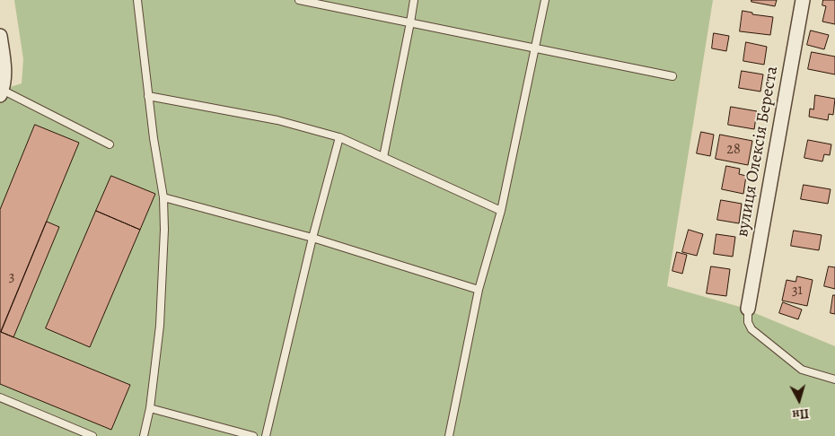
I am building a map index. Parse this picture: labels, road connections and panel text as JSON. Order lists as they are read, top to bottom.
{
  "streets": {
    "street": ["вулиця Олексія Береста"]
  },
  "house_numbers": ["28", "3", "31"],
  "north": "bottom"
}
